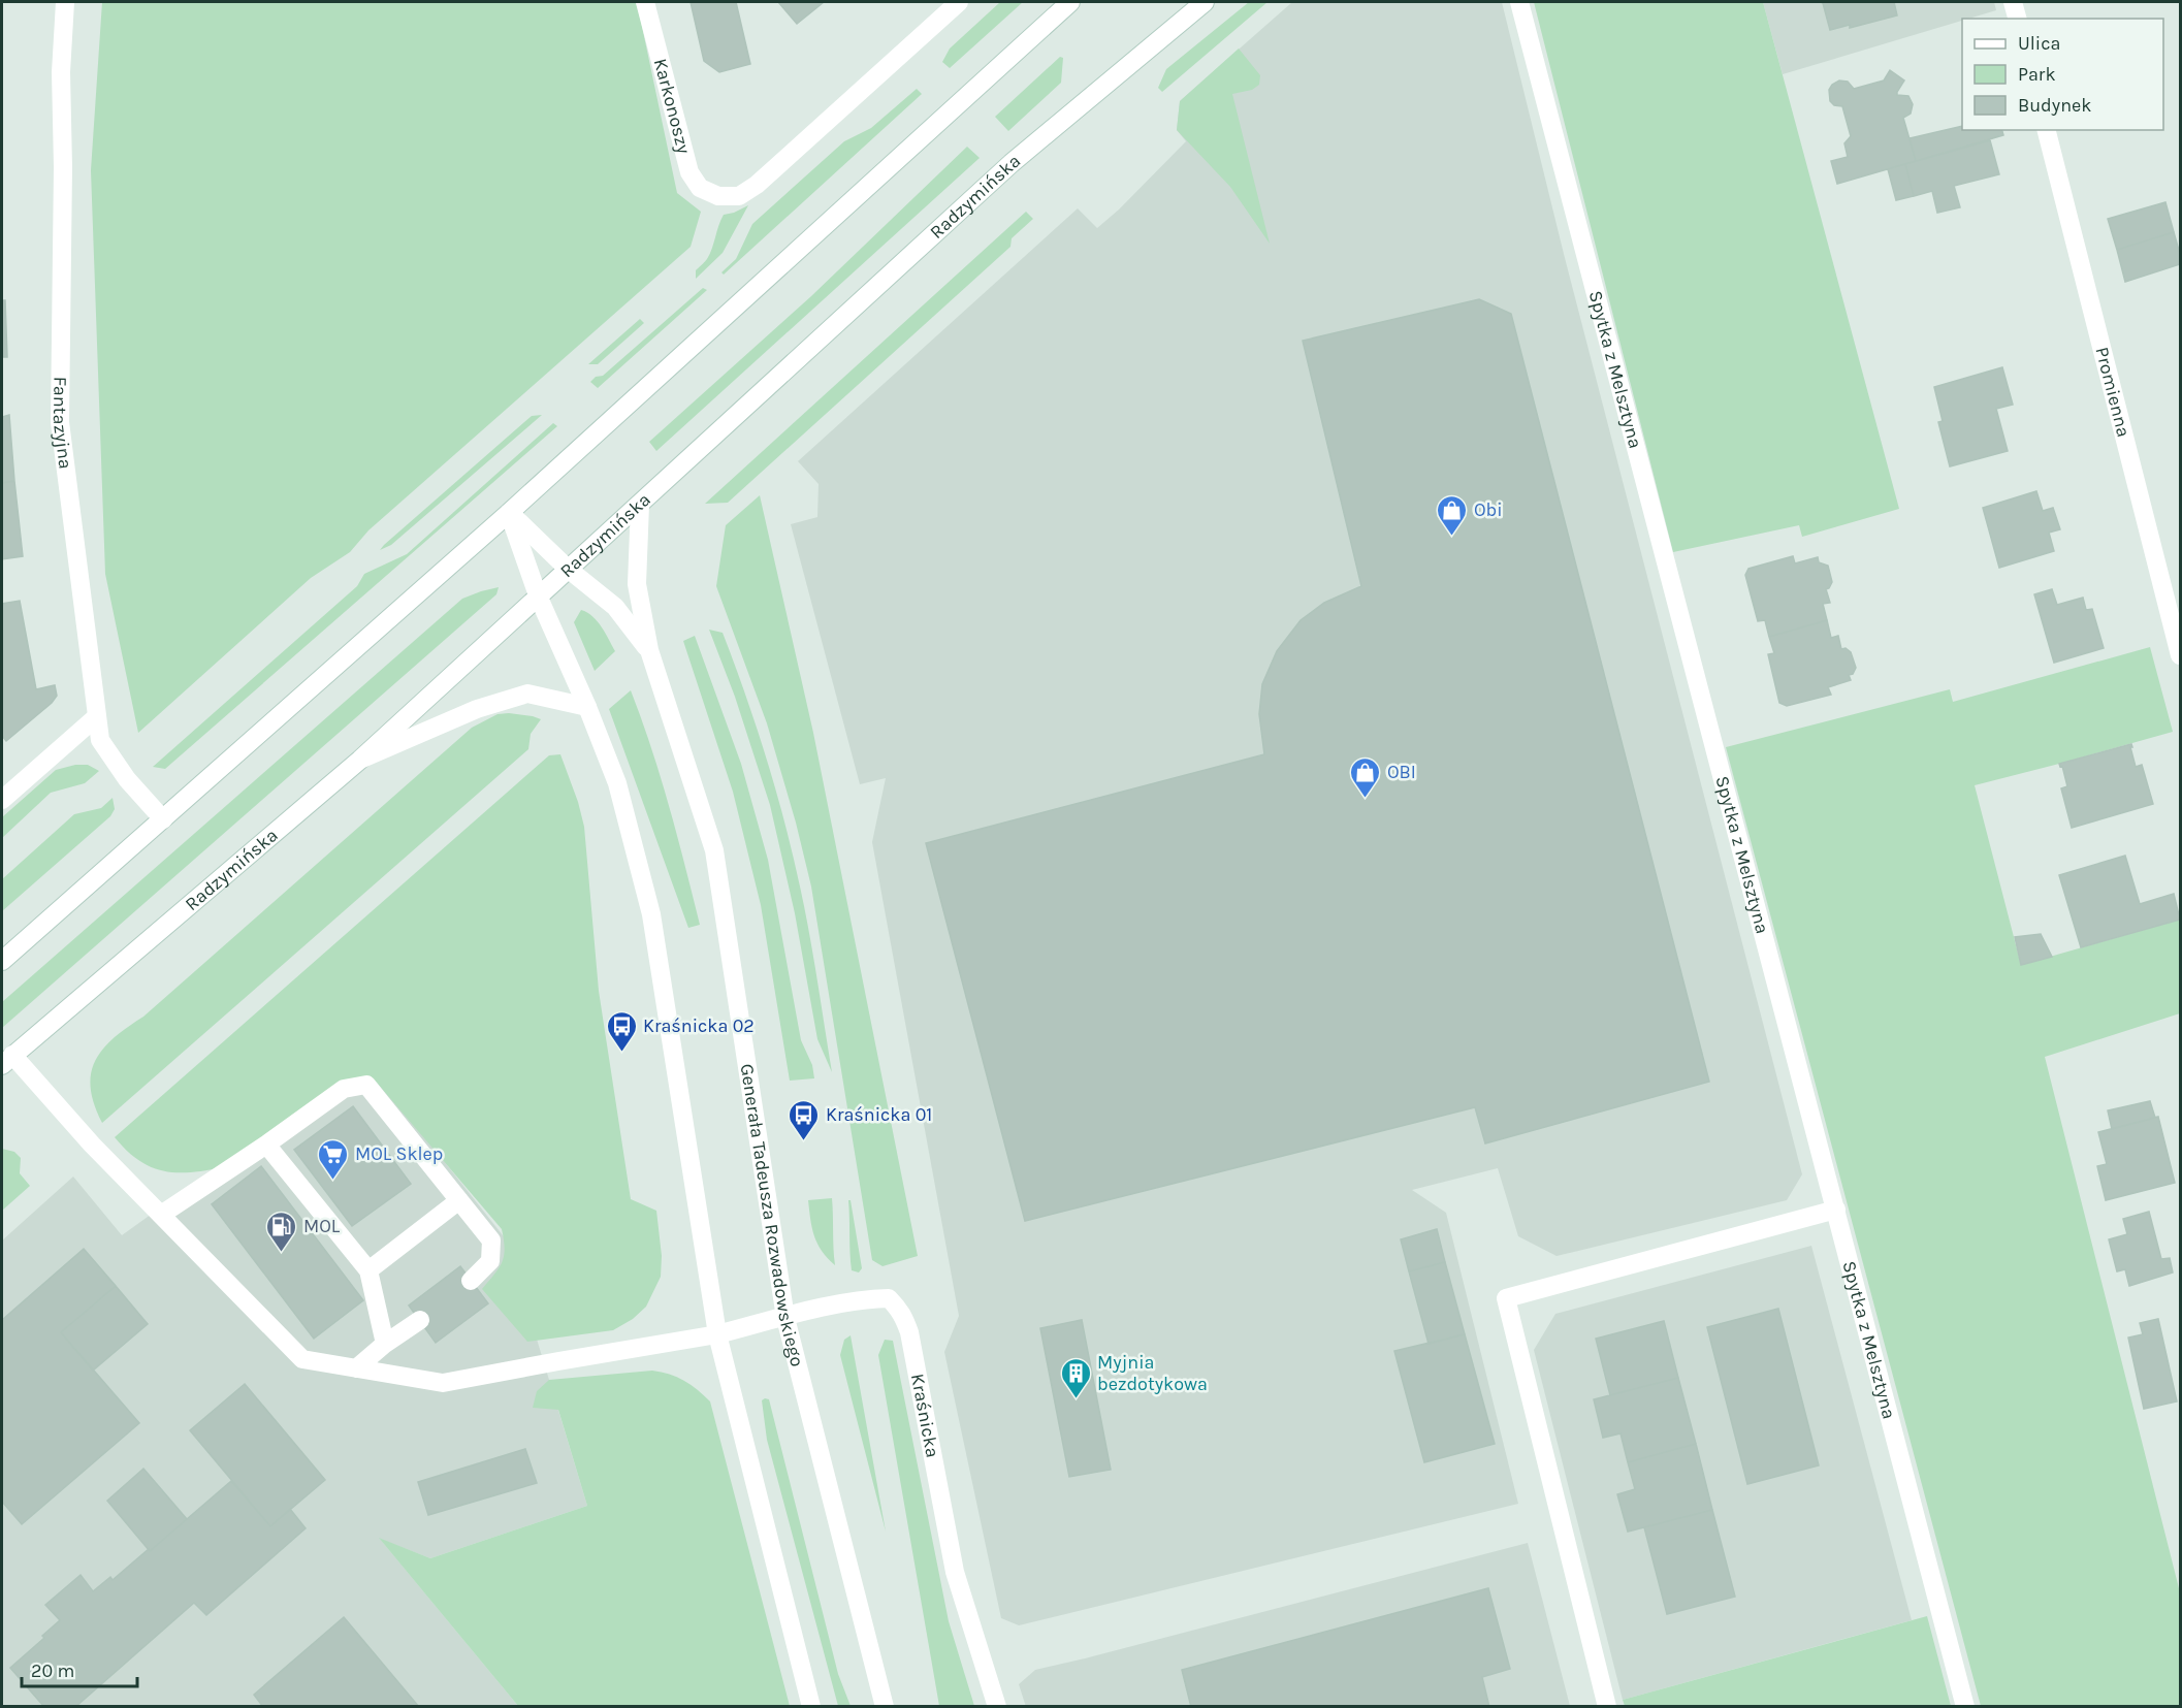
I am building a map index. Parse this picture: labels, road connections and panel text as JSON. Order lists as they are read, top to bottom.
{
  "streets": {
    "street": [
      "Karkonoszy",
      "Radzymińska",
      "Spytka z Melsztyna",
      "Promienna",
      "Fantazyjna",
      "Generała Tadeusza Rozwadowskiego",
      "Kraśnicka"
    ]
  },
  "crossings": [
    ["Radzymińska", "Kraśnicka"],
    ["Generała Tadeusza Rozwadowskiego", "Kraśnicka"]
  ],
  "places": {
    "shop": ["Obi", "OBI"],
    "bus stop": ["Kraśnicka 02", "Kraśnicka 01"],
    "supermarket": ["MOL Sklep"],
    "fuel station": ["MOL"],
    "building": ["Myjnia bezdotykowa"]
  },
  "legend": ["Ulica", "Park", "Budynek"],
  "scale_bar": "20 m"
}
